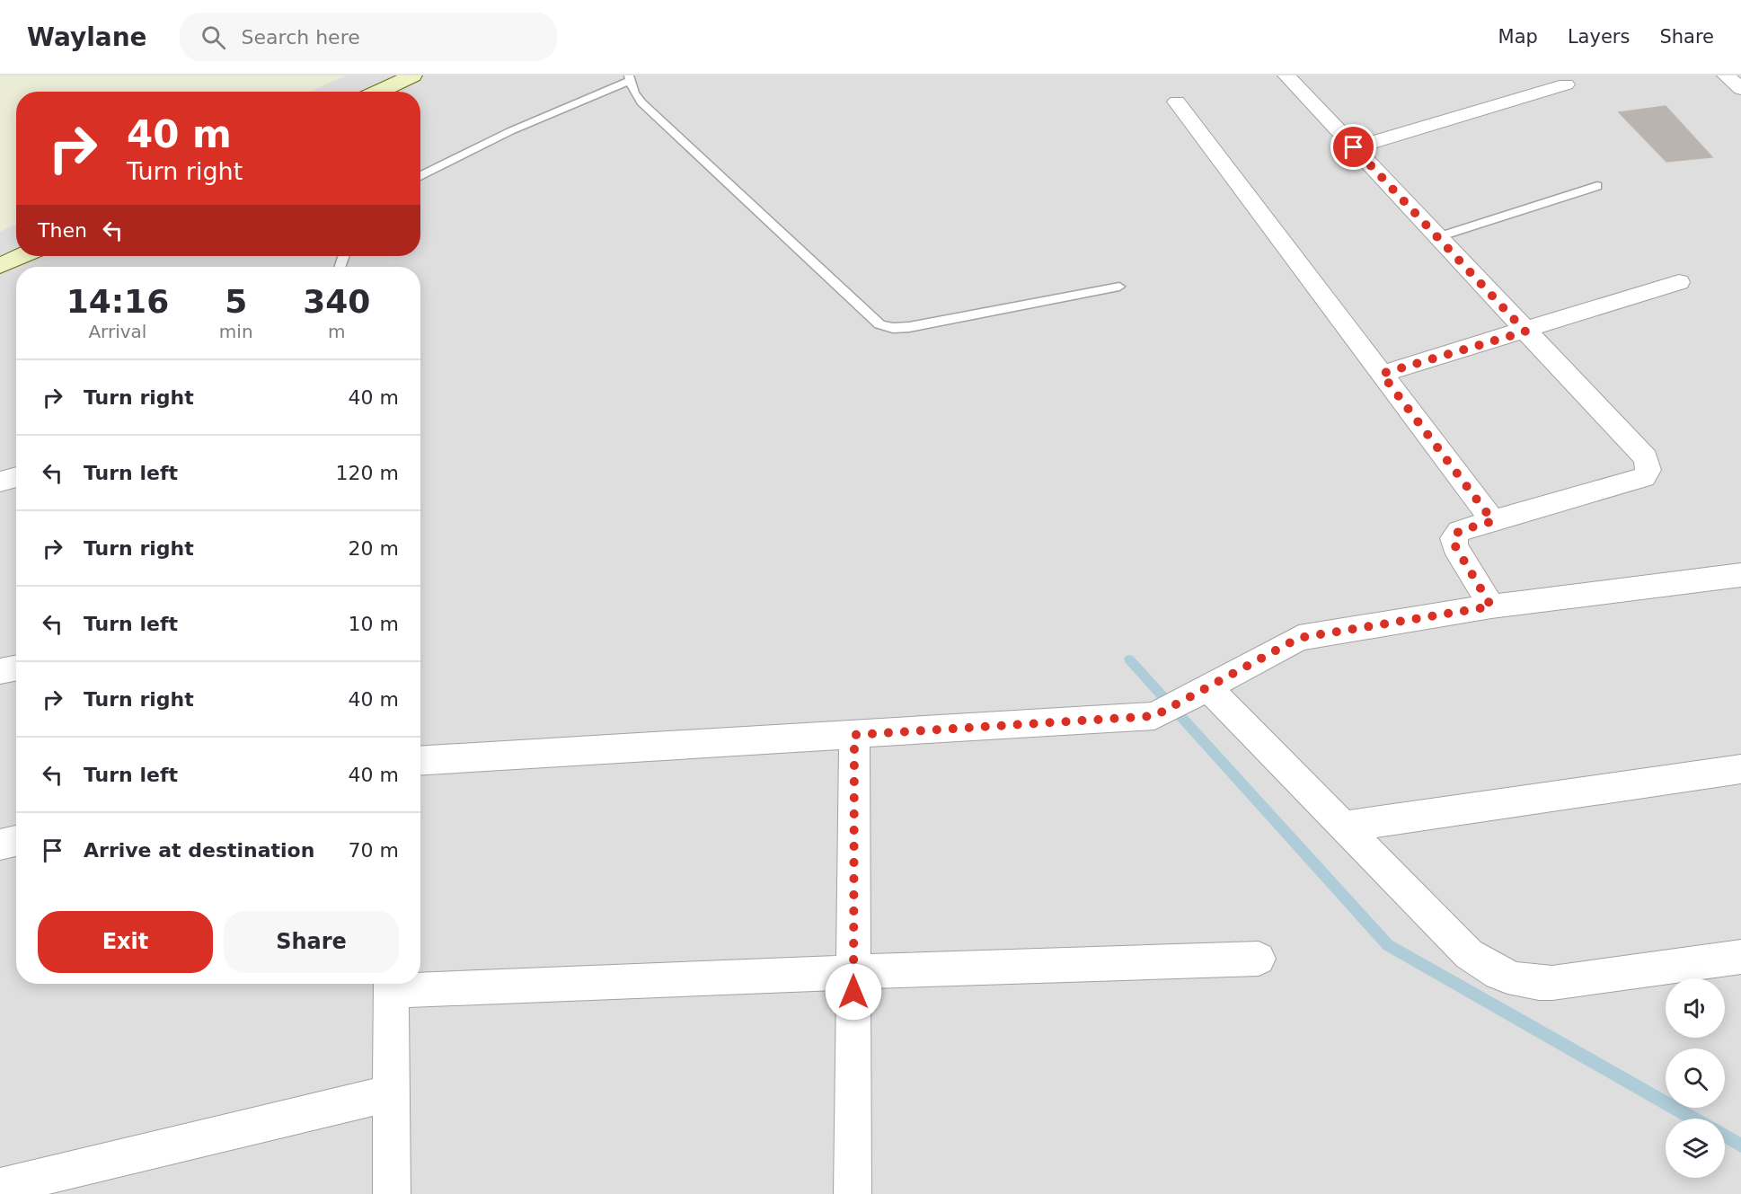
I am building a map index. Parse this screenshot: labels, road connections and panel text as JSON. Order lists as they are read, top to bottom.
{
  "page": {
    "header": "Waylane",
    "search": "Search here",
    "nav": ["Map", "Layers", "Share"],
    "turn": ["40 m", "Turn right"],
    "then": "Then",
    "eta": [
      "14:16",
      "Arrival",
      "5",
      "min",
      "340",
      "m"
    ],
    "list": [
      {
        "name": "Turn right",
        "value": "40 m"
      },
      {
        "name": "Turn left",
        "value": "120 m"
      },
      {
        "name": "Turn right",
        "value": "20 m"
      },
      {
        "name": "Turn left",
        "value": "10 m"
      },
      {
        "name": "Turn right",
        "value": "40 m"
      },
      {
        "name": "Turn left",
        "value": "40 m"
      },
      {
        "name": "Arrive at destination",
        "value": "70 m"
      }
    ],
    "buttons": ["Exit", "Share"]
  }
}
